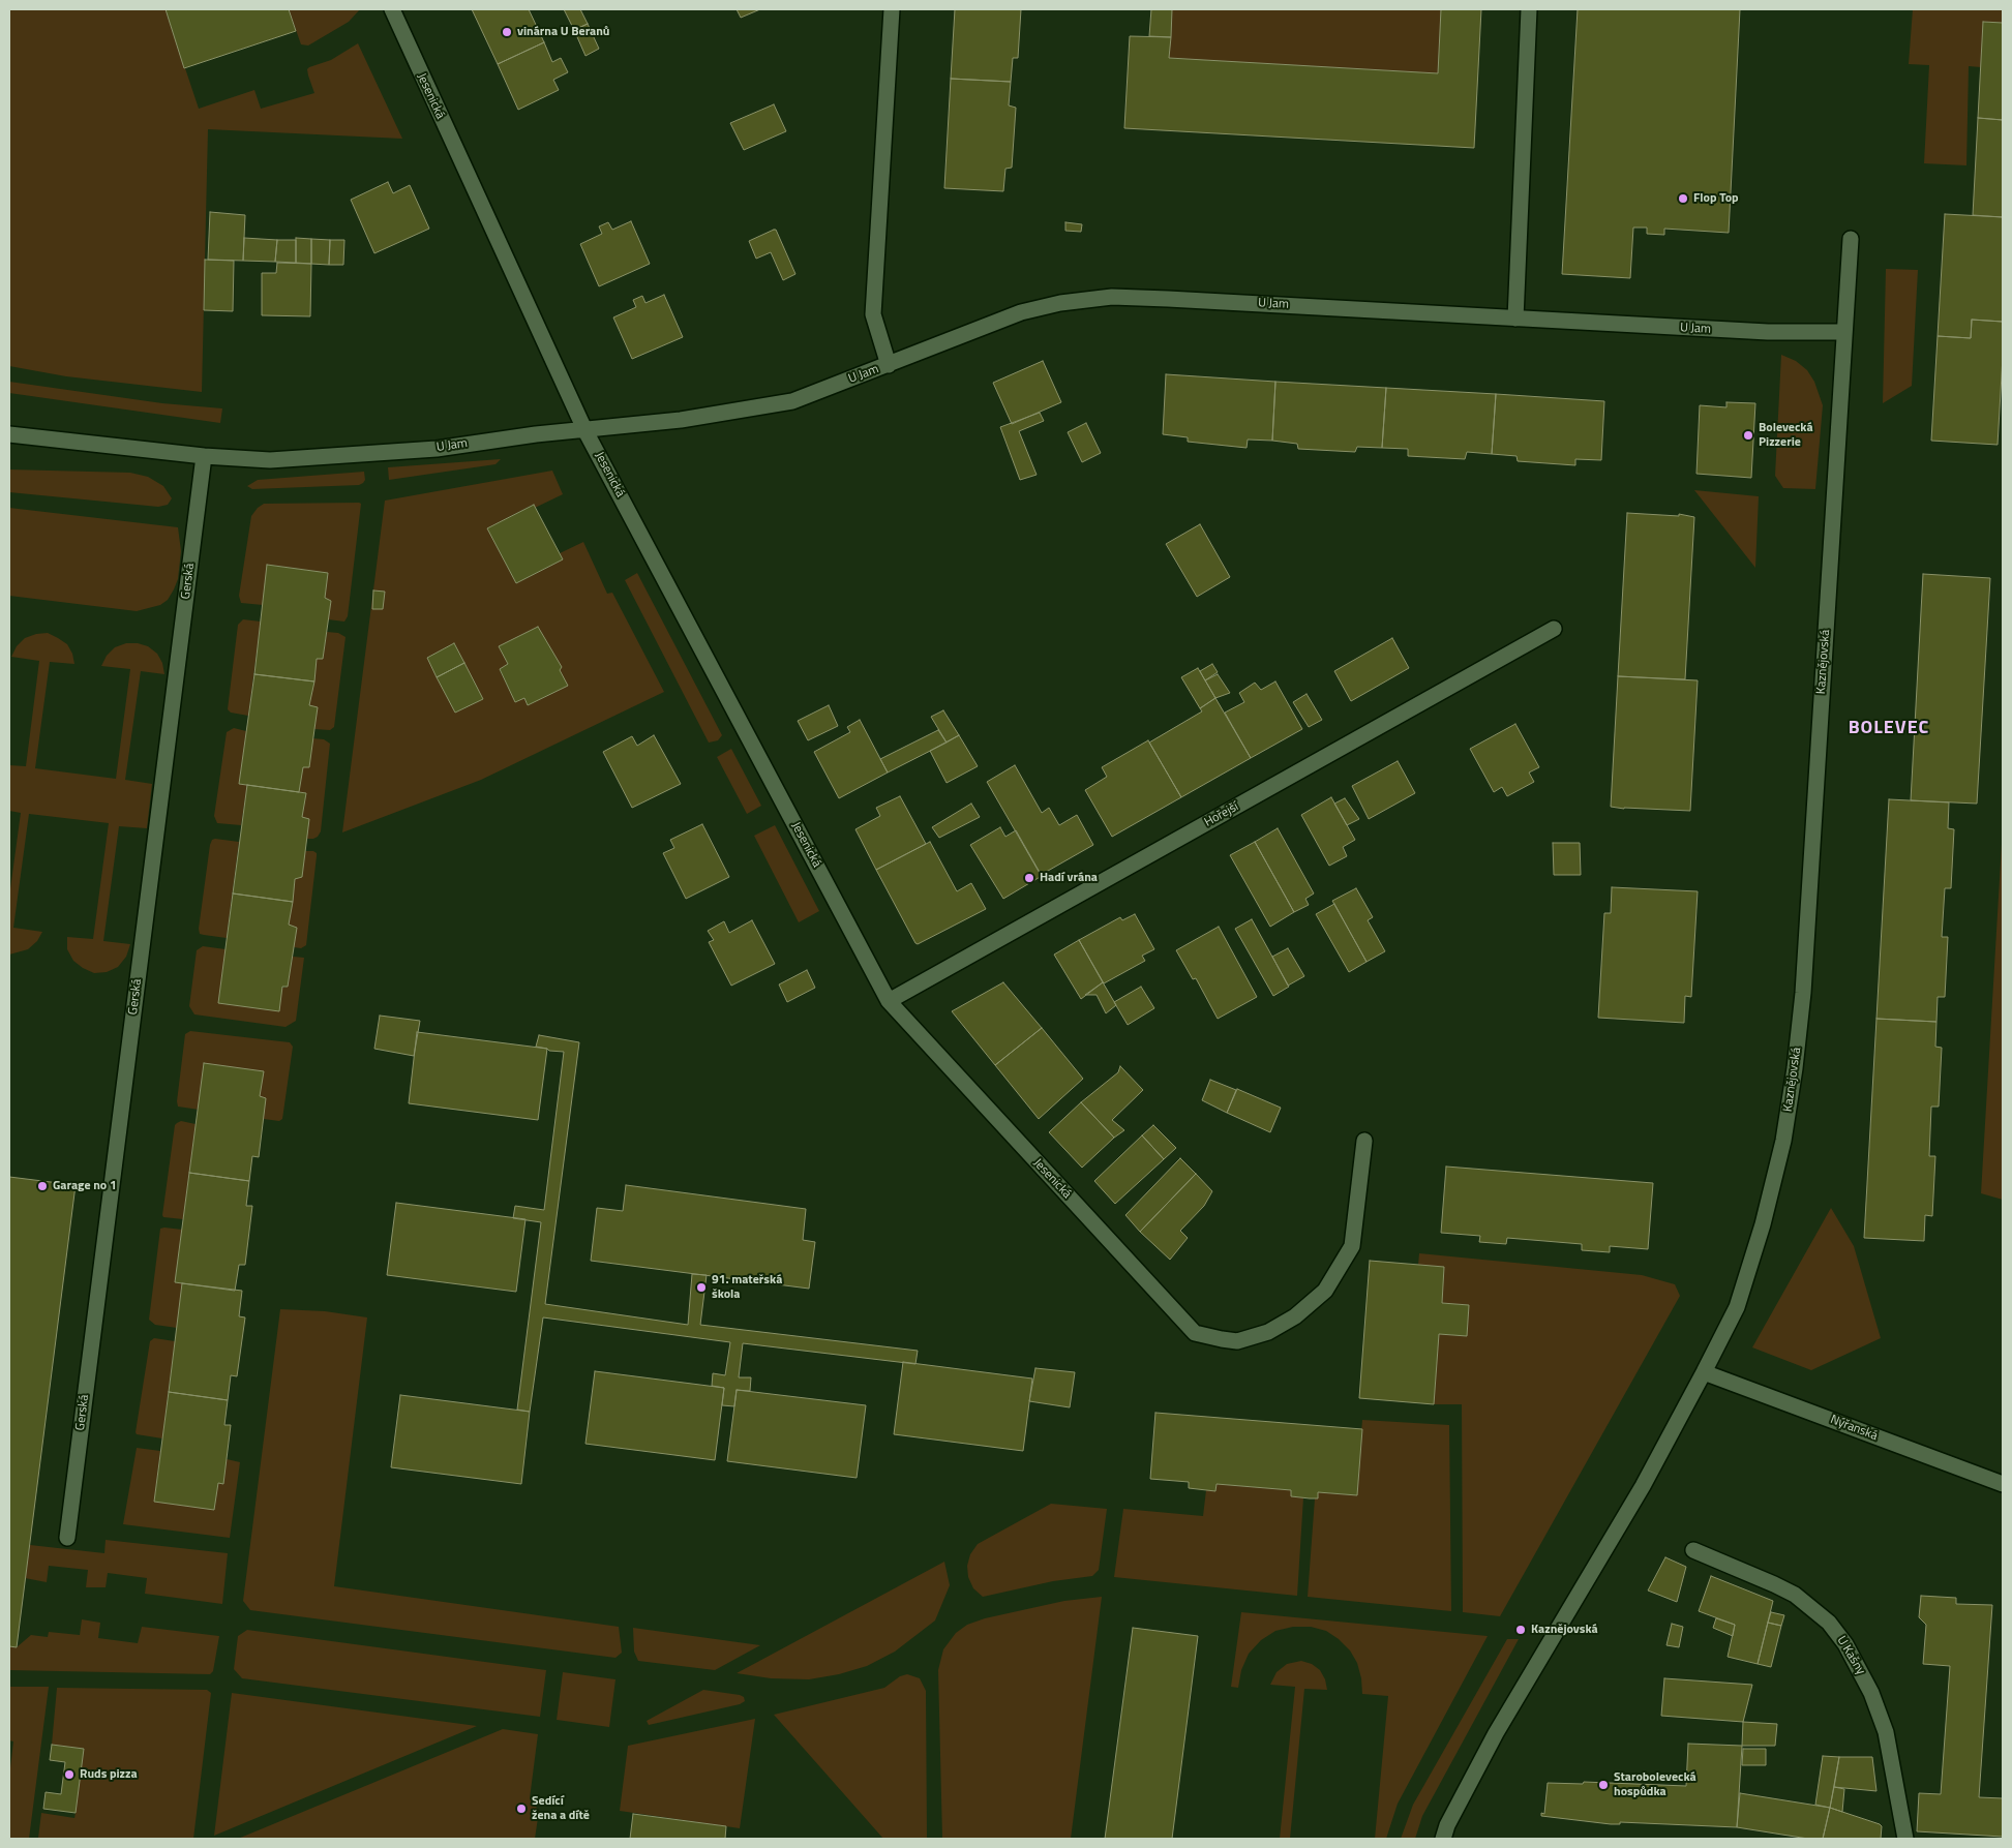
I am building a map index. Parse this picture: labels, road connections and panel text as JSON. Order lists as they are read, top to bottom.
{
  "streets": {
    "street": [
      "Jesenická",
      "U Jam",
      "Gerská",
      "Kaznějovská",
      "Hořejší",
      "Nýřanská",
      "U Kašny"
    ]
  },
  "crossings": [
    ["Jesenická", "U Jam"],
    ["Jesenická", "Hořejší"],
    ["U Jam", "Gerská"],
    ["U Jam", "Kaznějovská"],
    ["Kaznějovská", "Nýřanská"]
  ],
  "districts": ["BOLEVEC"],
  "places": [
    "vinárna U Beranů",
    "Flop Top",
    "Bolevecká Pizzerie",
    "Hadí vrána",
    "Garage no 1",
    "91. mateřská škola",
    "Kaznějovská",
    "Ruds pizza",
    "Starobolevecká hospůdka",
    "Sedící žena a dítě"
  ]
}
